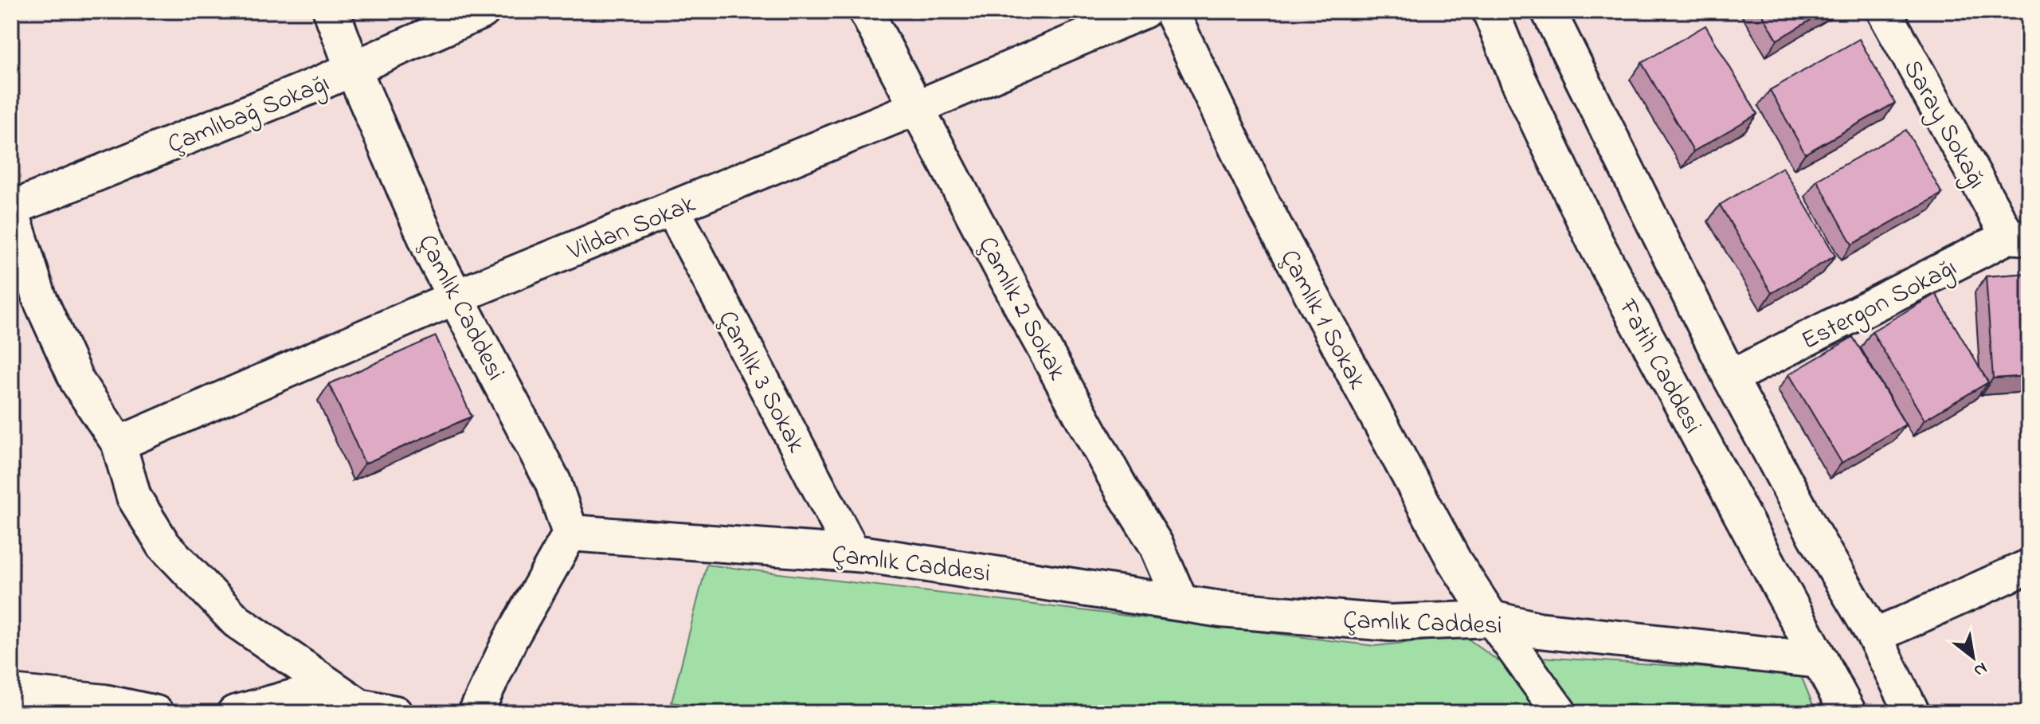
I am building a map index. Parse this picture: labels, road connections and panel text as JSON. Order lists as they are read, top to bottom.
{
  "streets": {
    "street": [
      "Çamlıbağ Sokağı",
      "Saray Sokağı",
      "Vildan Sokak",
      "Estergon Sokağı",
      "Çamlık Caddesi",
      "Çamlık 2 Sokak",
      "Çamlık 1 Sokak",
      "Fatih Caddesi",
      "Çamlık 3 Sokak"
    ]
  },
  "crossings": [
    ["Çamlıbağ Sokağı", "Çamlık Caddesi"],
    ["Saray Sokağı", "Estergon Sokağı"],
    ["Vildan Sokak", "Çamlık Caddesi"],
    ["Vildan Sokak", "Çamlık 2 Sokak"],
    ["Vildan Sokak", "Çamlık 3 Sokak"],
    ["Çamlık Caddesi", "Çamlık 2 Sokak"],
    ["Çamlık Caddesi", "Çamlık 1 Sokak"],
    ["Çamlık Caddesi", "Fatih Caddesi"],
    ["Çamlık Caddesi", "Çamlık 3 Sokak"]
  ],
  "north": "bottom right"
}
